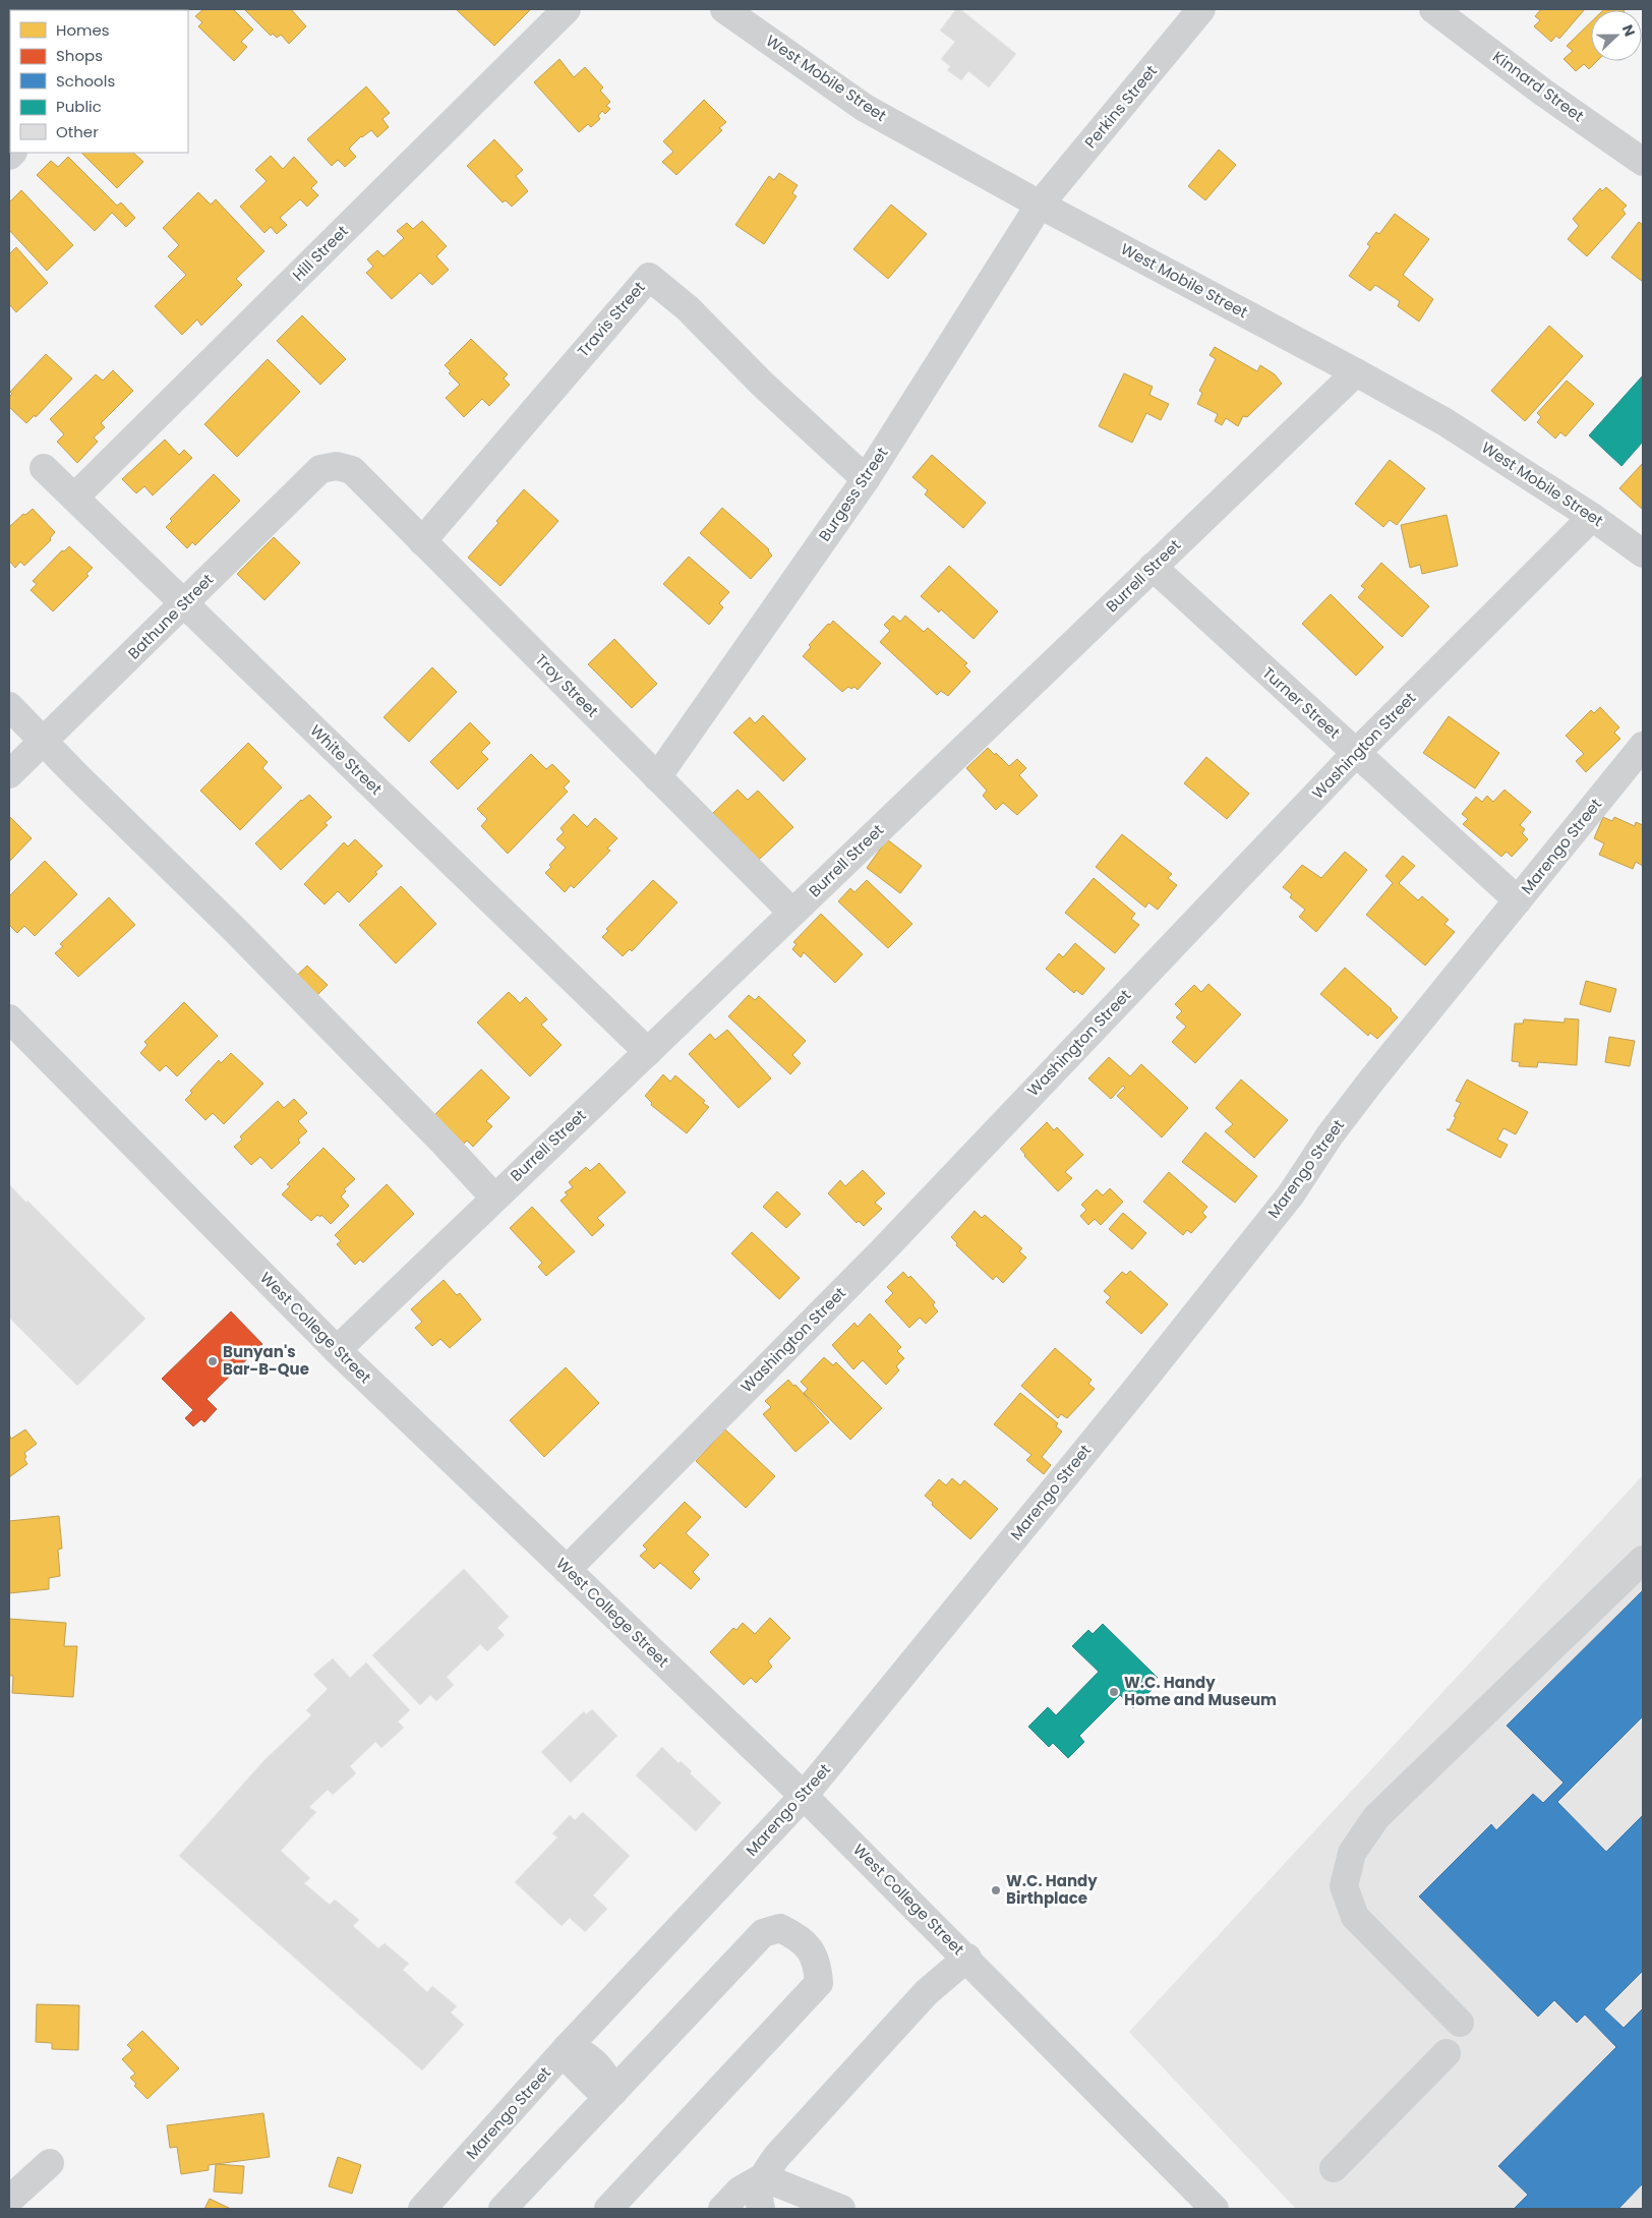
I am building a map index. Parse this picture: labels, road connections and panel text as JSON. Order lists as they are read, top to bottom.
{
  "streets": {
    "street": [
      "West Mobile Street",
      "Kinnard Street",
      "Perkins Street",
      "Hill Street",
      "Travis Street",
      "Burgess Street",
      "Burrell Street",
      "Bathune Street",
      "Troy Street",
      "Turner Street",
      "Washington Street",
      "White Street",
      "Marengo Street",
      "West College Street"
    ]
  },
  "crossings": [
    ["West Mobile Street", "Perkins Street"],
    ["West Mobile Street", "Burgess Street"],
    ["West Mobile Street", "Burrell Street"],
    ["West Mobile Street", "Washington Street"],
    ["Perkins Street", "Burgess Street"],
    ["Hill Street", "White Street"],
    ["Travis Street", "Burgess Street"],
    ["Travis Street", "Troy Street"],
    ["Burgess Street", "Troy Street"],
    ["Burrell Street", "Troy Street"],
    ["Burrell Street", "Turner Street"],
    ["Burrell Street", "White Street"],
    ["Burrell Street", "West College Street"],
    ["Bathune Street", "Troy Street"],
    ["Bathune Street", "White Street"],
    ["Turner Street", "Washington Street"],
    ["Turner Street", "Marengo Street"],
    ["Washington Street", "West College Street"],
    ["Marengo Street", "West College Street"]
  ],
  "places": ["Bunyan's Bar-B-Que", "W.C. Handy Home and Museum", "W.C. Handy Birthplace"],
  "legend": [
    "Homes",
    "Shops",
    "Schools",
    "Public",
    "Other"
  ],
  "north": "right"
}
